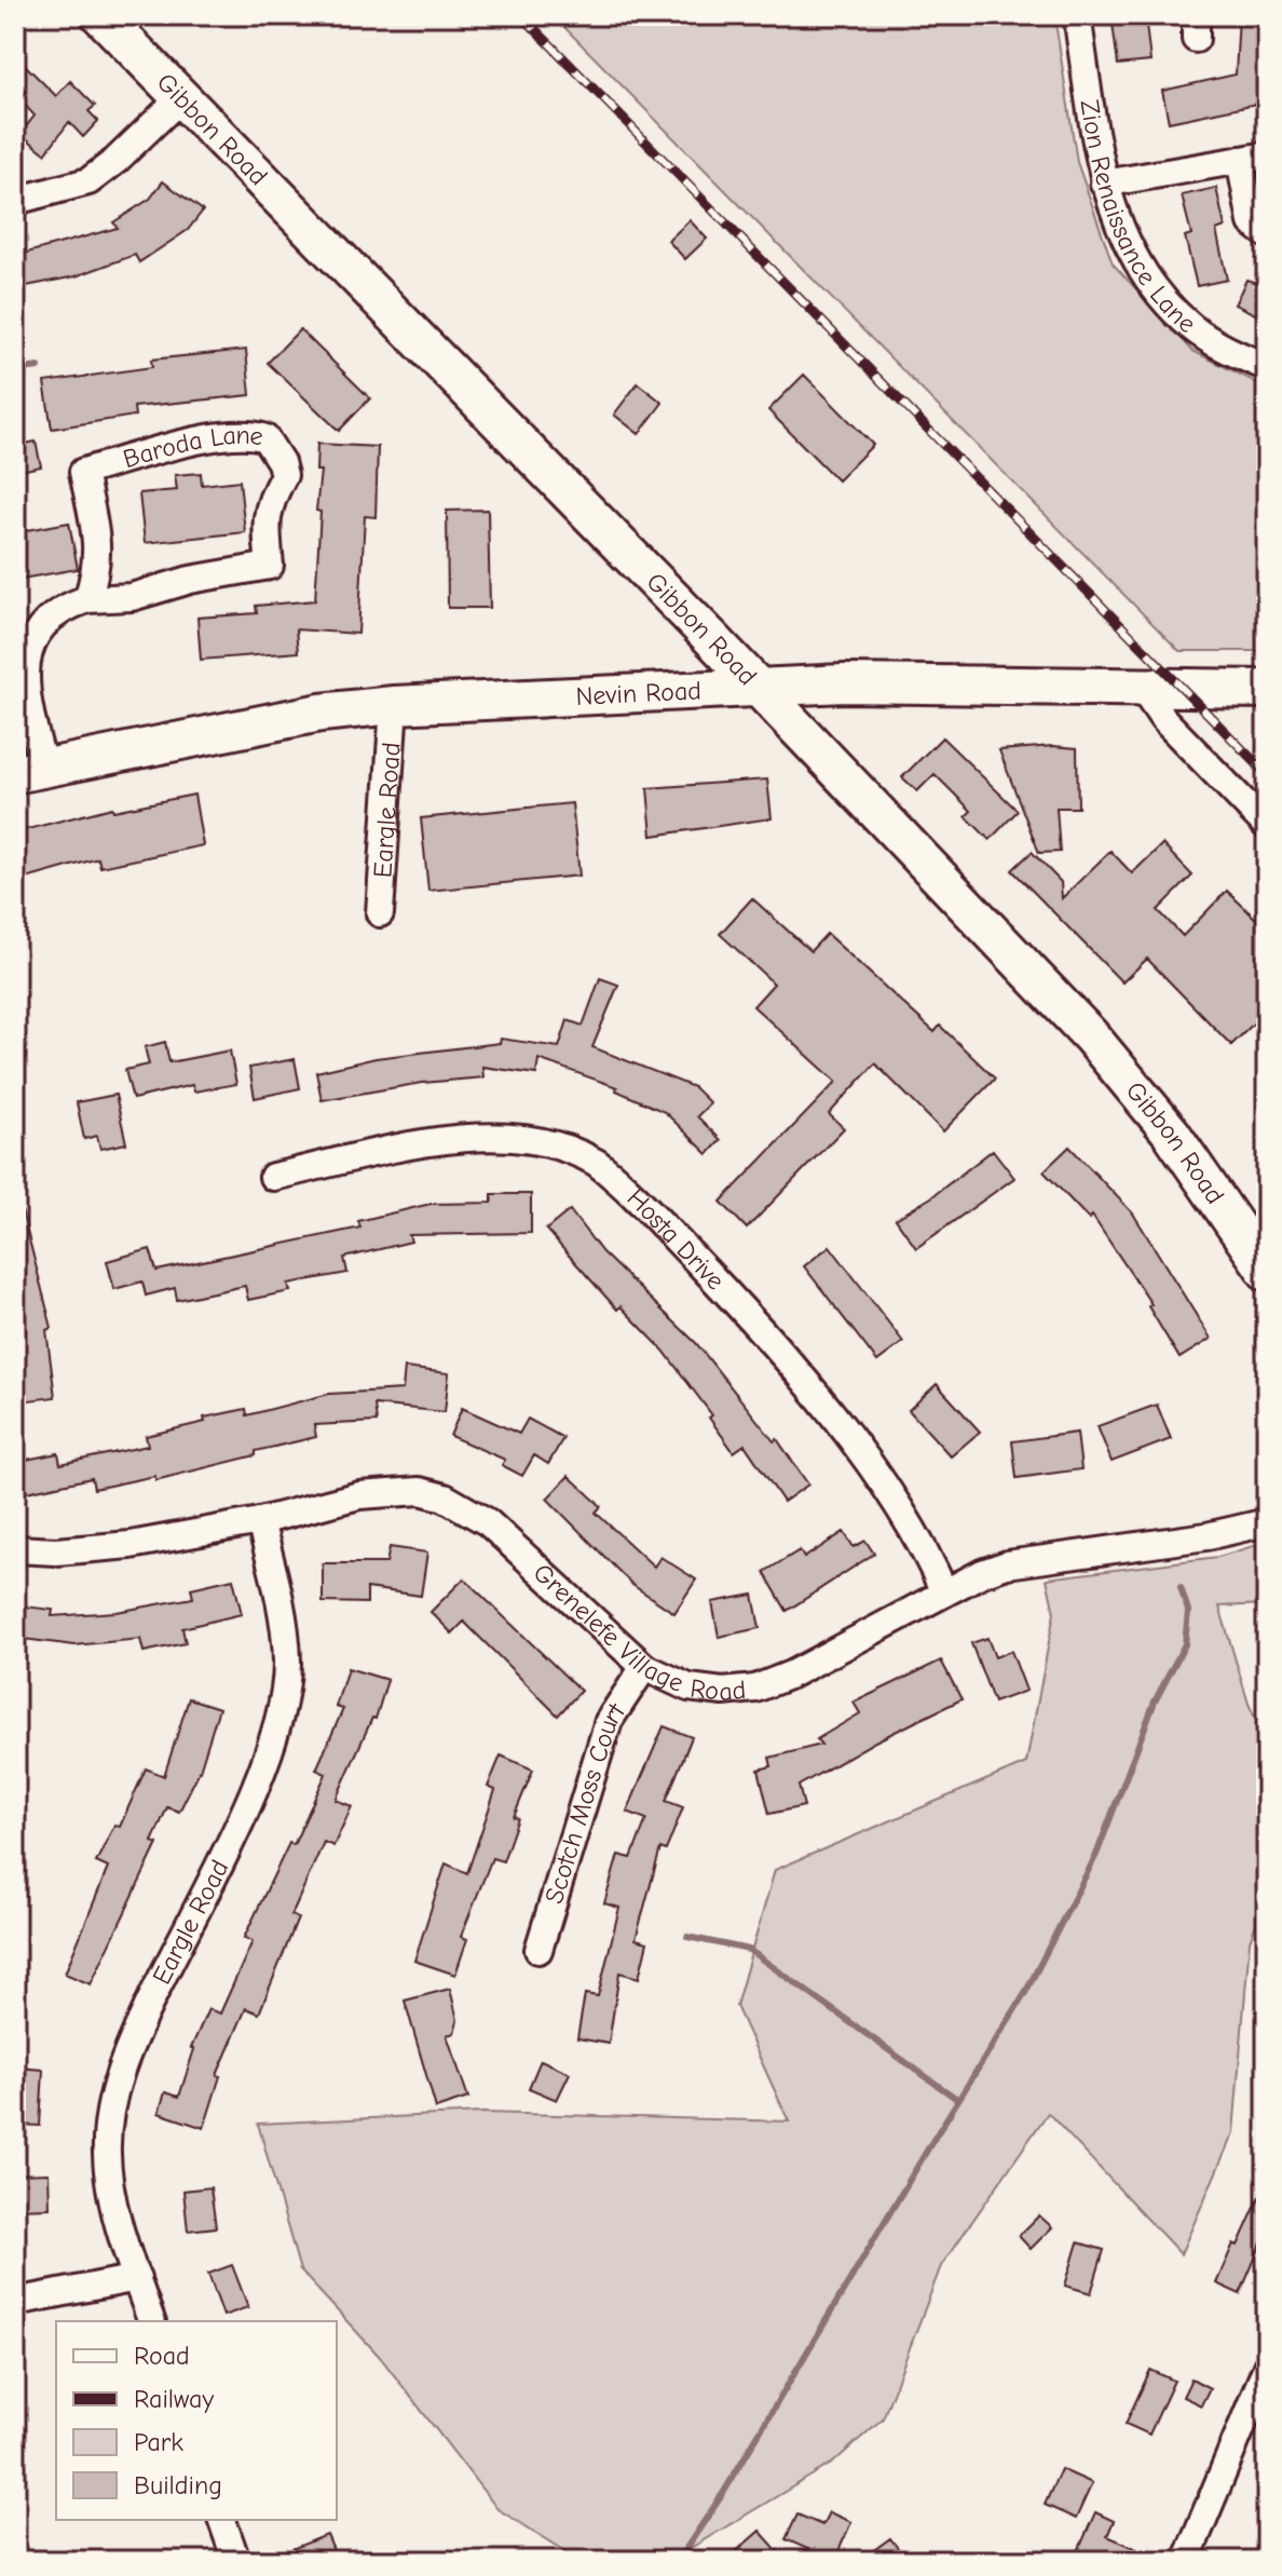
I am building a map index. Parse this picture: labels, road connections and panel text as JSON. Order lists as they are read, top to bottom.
{
  "streets": {
    "main road": ["Gibbon Road", "Nevin Road"],
    "street": [
      "Zion Renaissance Lane",
      "Baroda Lane",
      "Eargle Road",
      "Hosta Drive",
      "Grenelefe Village Road",
      "Scotch Moss Court"
    ]
  },
  "crossings": [
    ["Gibbon Road", "Nevin Road"],
    ["Baroda Lane", "Nevin Road"],
    ["Nevin Road", "Eargle Road"],
    ["Eargle Road", "Grenelefe Village Road"],
    ["Hosta Drive", "Grenelefe Village Road"],
    ["Grenelefe Village Road", "Scotch Moss Court"]
  ],
  "legend": [
    "Road",
    "Railway",
    "Park",
    "Building"
  ]
}
